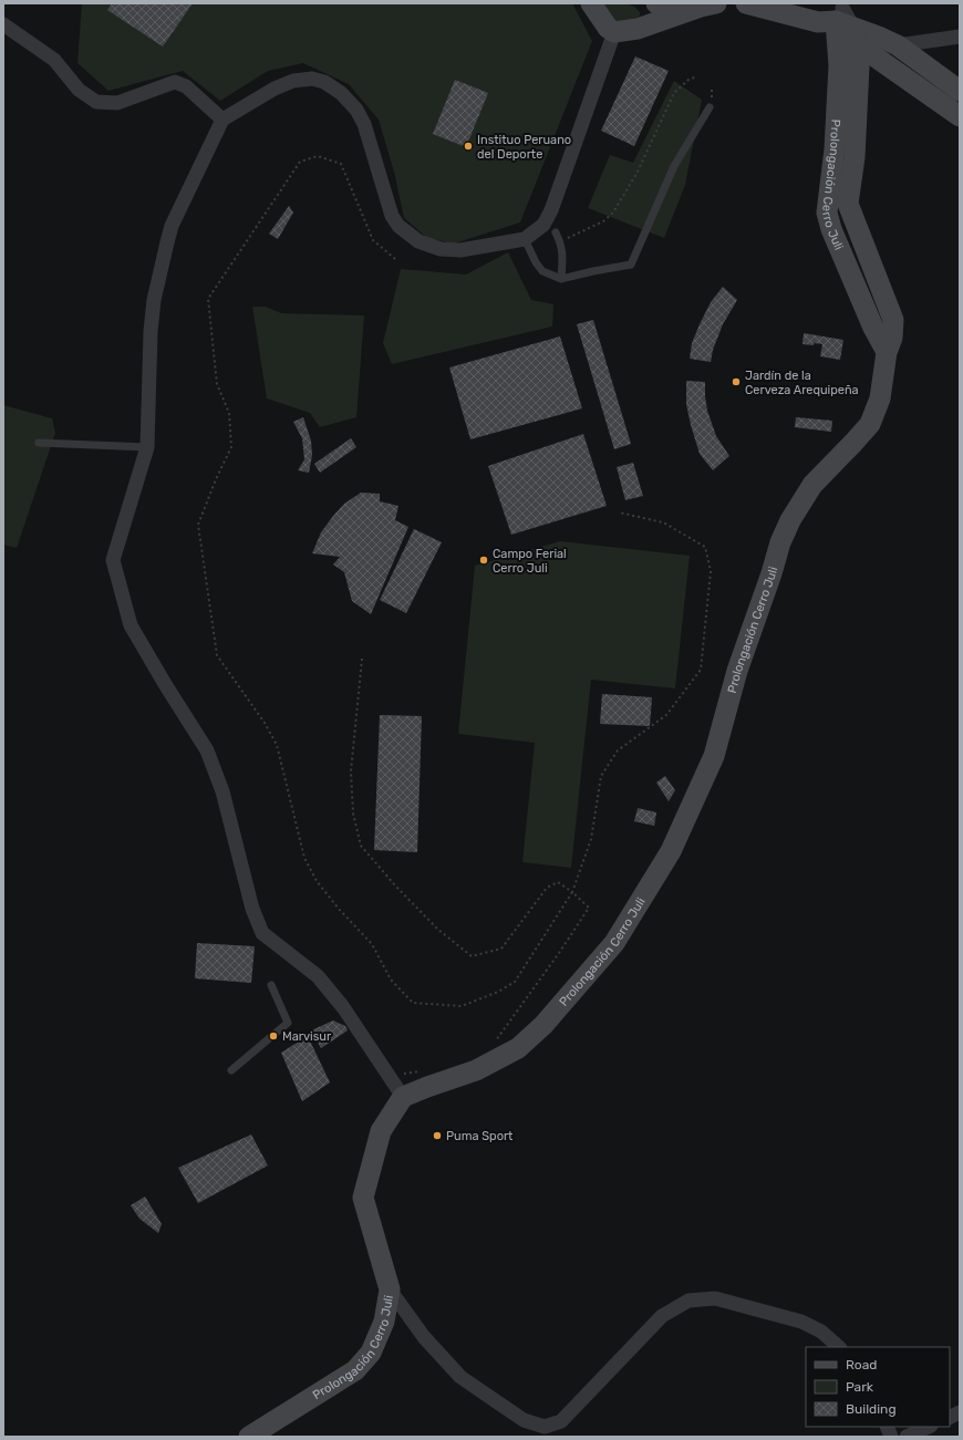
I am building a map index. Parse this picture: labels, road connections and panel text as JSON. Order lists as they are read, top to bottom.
{
  "streets": {
    "street": ["Prolongación Cerro Juli"]
  },
  "places": [
    "Instituo Peruano del Deporte",
    "Jardín de la Cerveza Arequipeña",
    "Campo Ferial Cerro Juli",
    "Marvisur",
    "Puma Sport"
  ],
  "legend": ["Road", "Park", "Building"]
}
